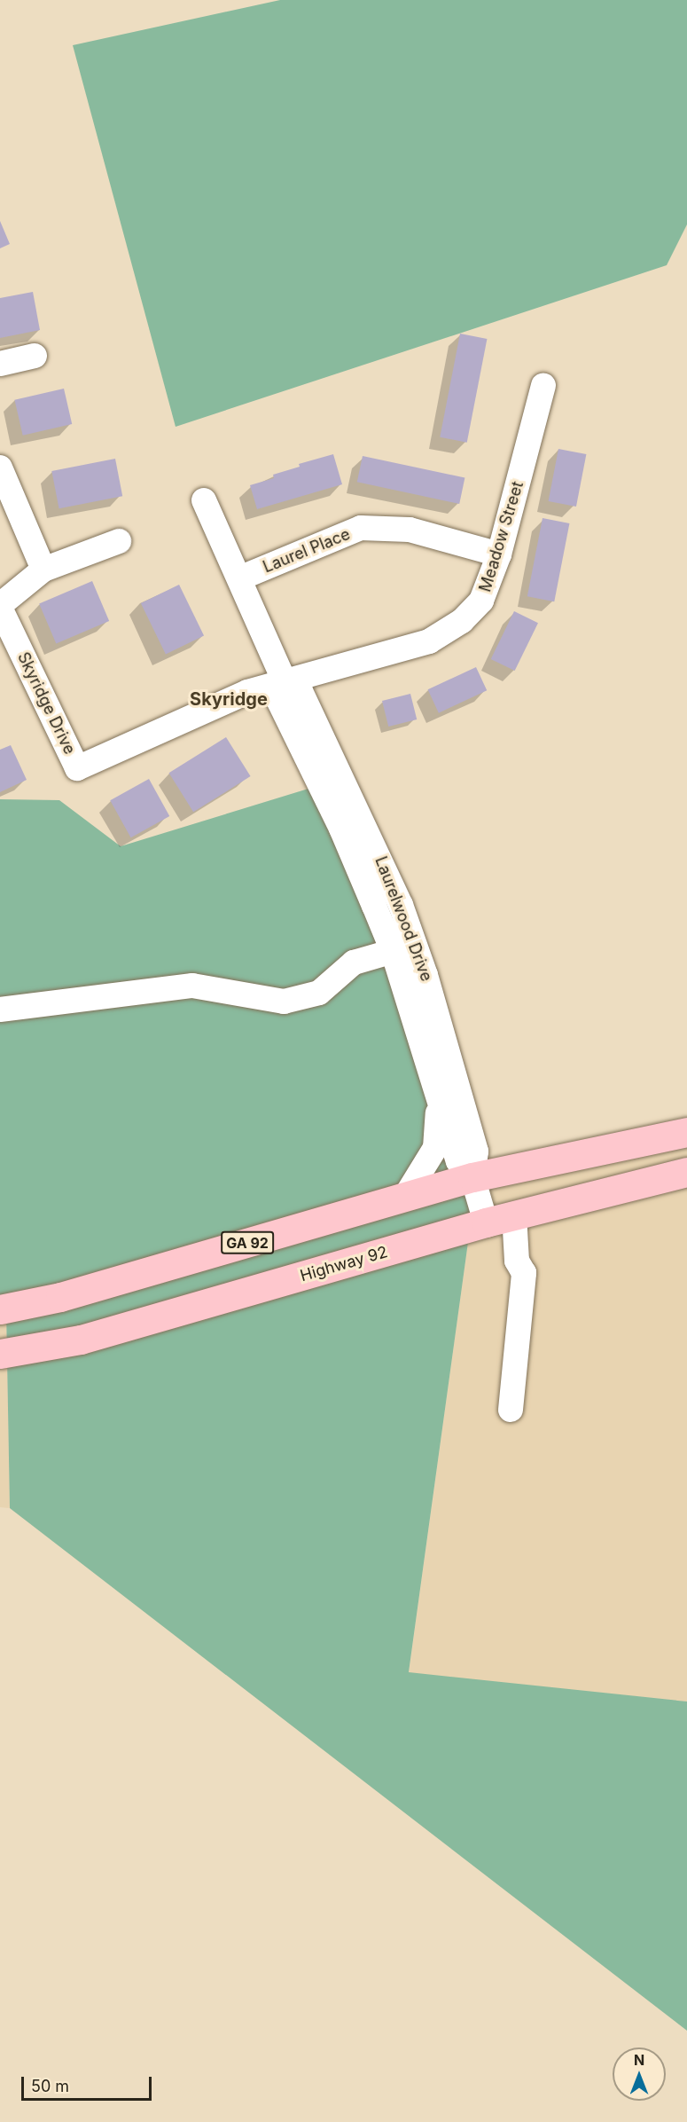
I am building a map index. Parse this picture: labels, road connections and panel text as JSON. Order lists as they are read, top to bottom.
{
  "streets": {
    "main road": ["GA 92", "Highway 92"],
    "street": [
      "Meadow Street",
      "Laurel Place",
      "Skyridge Drive",
      "Laurelwood Drive"
    ]
  },
  "crossings": [
    ["Meadow Street", "Laurel Place"],
    ["Meadow Street", "Skyridge Drive"],
    ["Meadow Street", "Laurelwood Drive"],
    ["Laurel Place", "Laurelwood Drive"],
    ["Skyridge Drive", "Laurelwood Drive"],
    ["Laurelwood Drive", "GA 92"],
    ["Laurelwood Drive", "Highway 92"]
  ],
  "districts": ["Skyridge"],
  "scale_bar": "50 m",
  "north": "top"
}
